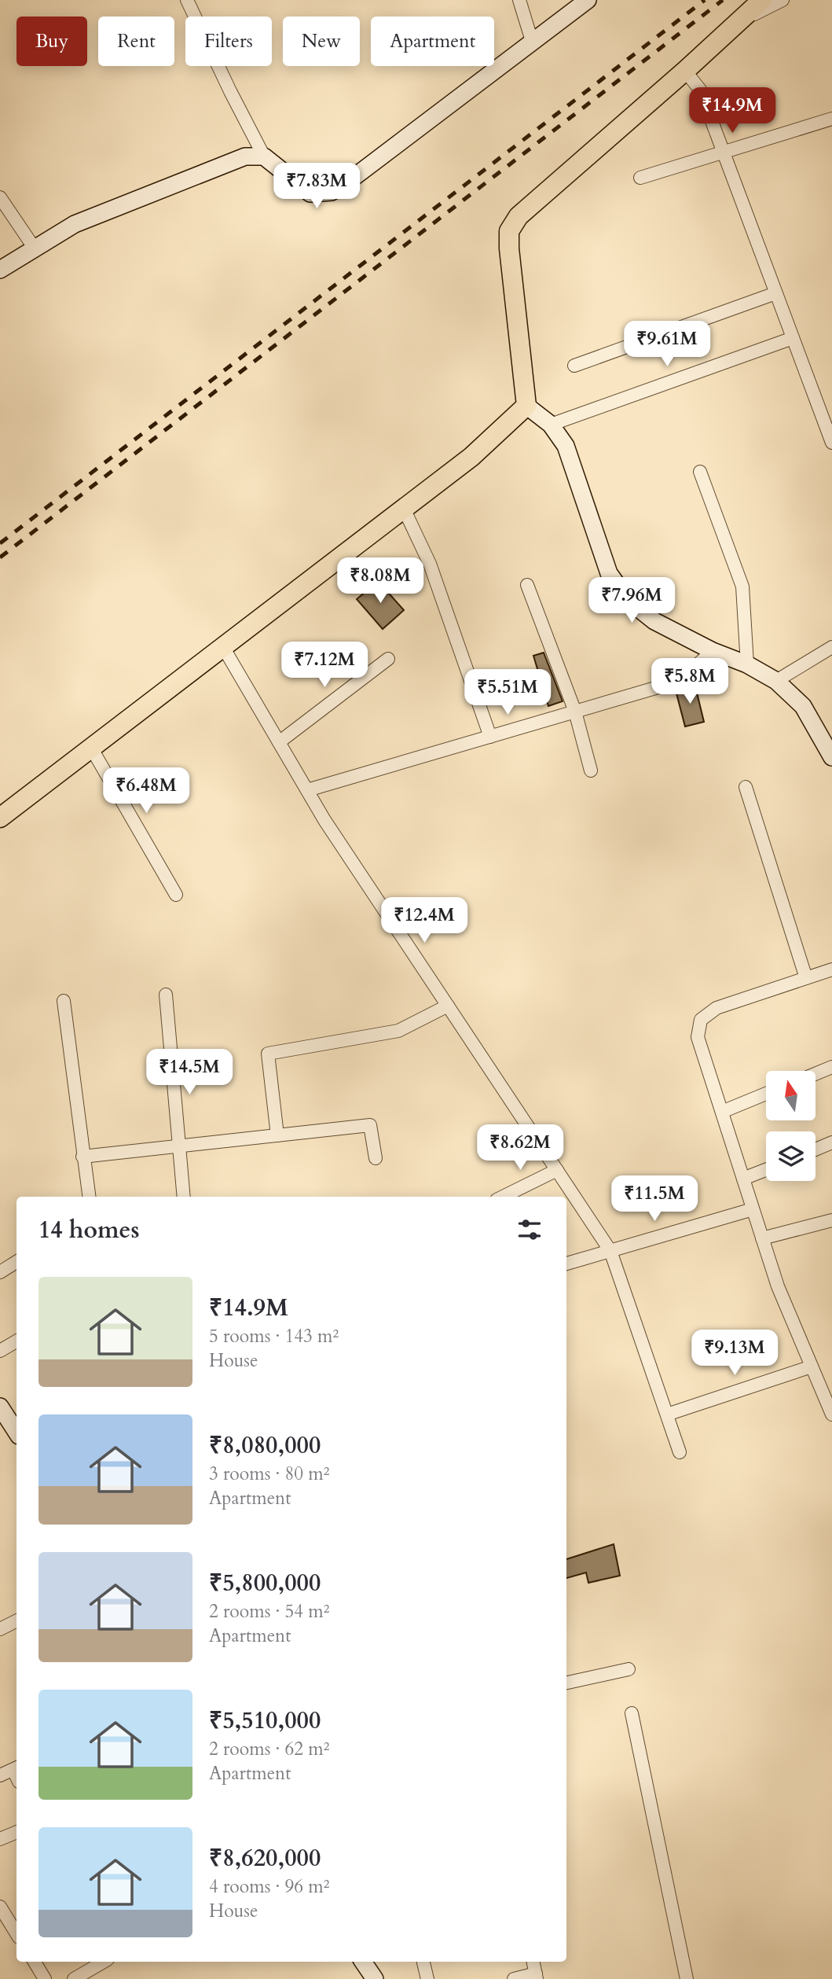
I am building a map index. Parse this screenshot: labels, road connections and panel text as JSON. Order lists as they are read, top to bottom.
{
  "north": "top",
  "page": {
    "chip": [
      "Buy",
      "Rent",
      "Filters",
      "New",
      "Apartment"
    ],
    "price": [
      "₹14.9M",
      "₹7.83M",
      "₹9.61M",
      "₹8.08M",
      "₹7.96M",
      "₹7.12M",
      "₹5.8M",
      "₹5.51M",
      "₹6.48M",
      "₹12.4M",
      "₹14.5M",
      "₹8.62M",
      "₹11.5M",
      "₹9.13M"
    ],
    "heading": "14 homes",
    "list": [
      {
        "name": "₹14.9M",
        "note": "5 rooms · 143 m² · House"
      },
      {
        "name": "₹8,080,000",
        "note": "3 rooms · 80 m² · Apartment"
      },
      {
        "name": "₹5,800,000",
        "note": "2 rooms · 54 m² · Apartment"
      },
      {
        "name": "₹5,510,000",
        "note": "2 rooms · 62 m² · Apartment"
      },
      {
        "name": "₹8,620,000",
        "note": "4 rooms · 96 m² · House"
      }
    ]
  }
}
